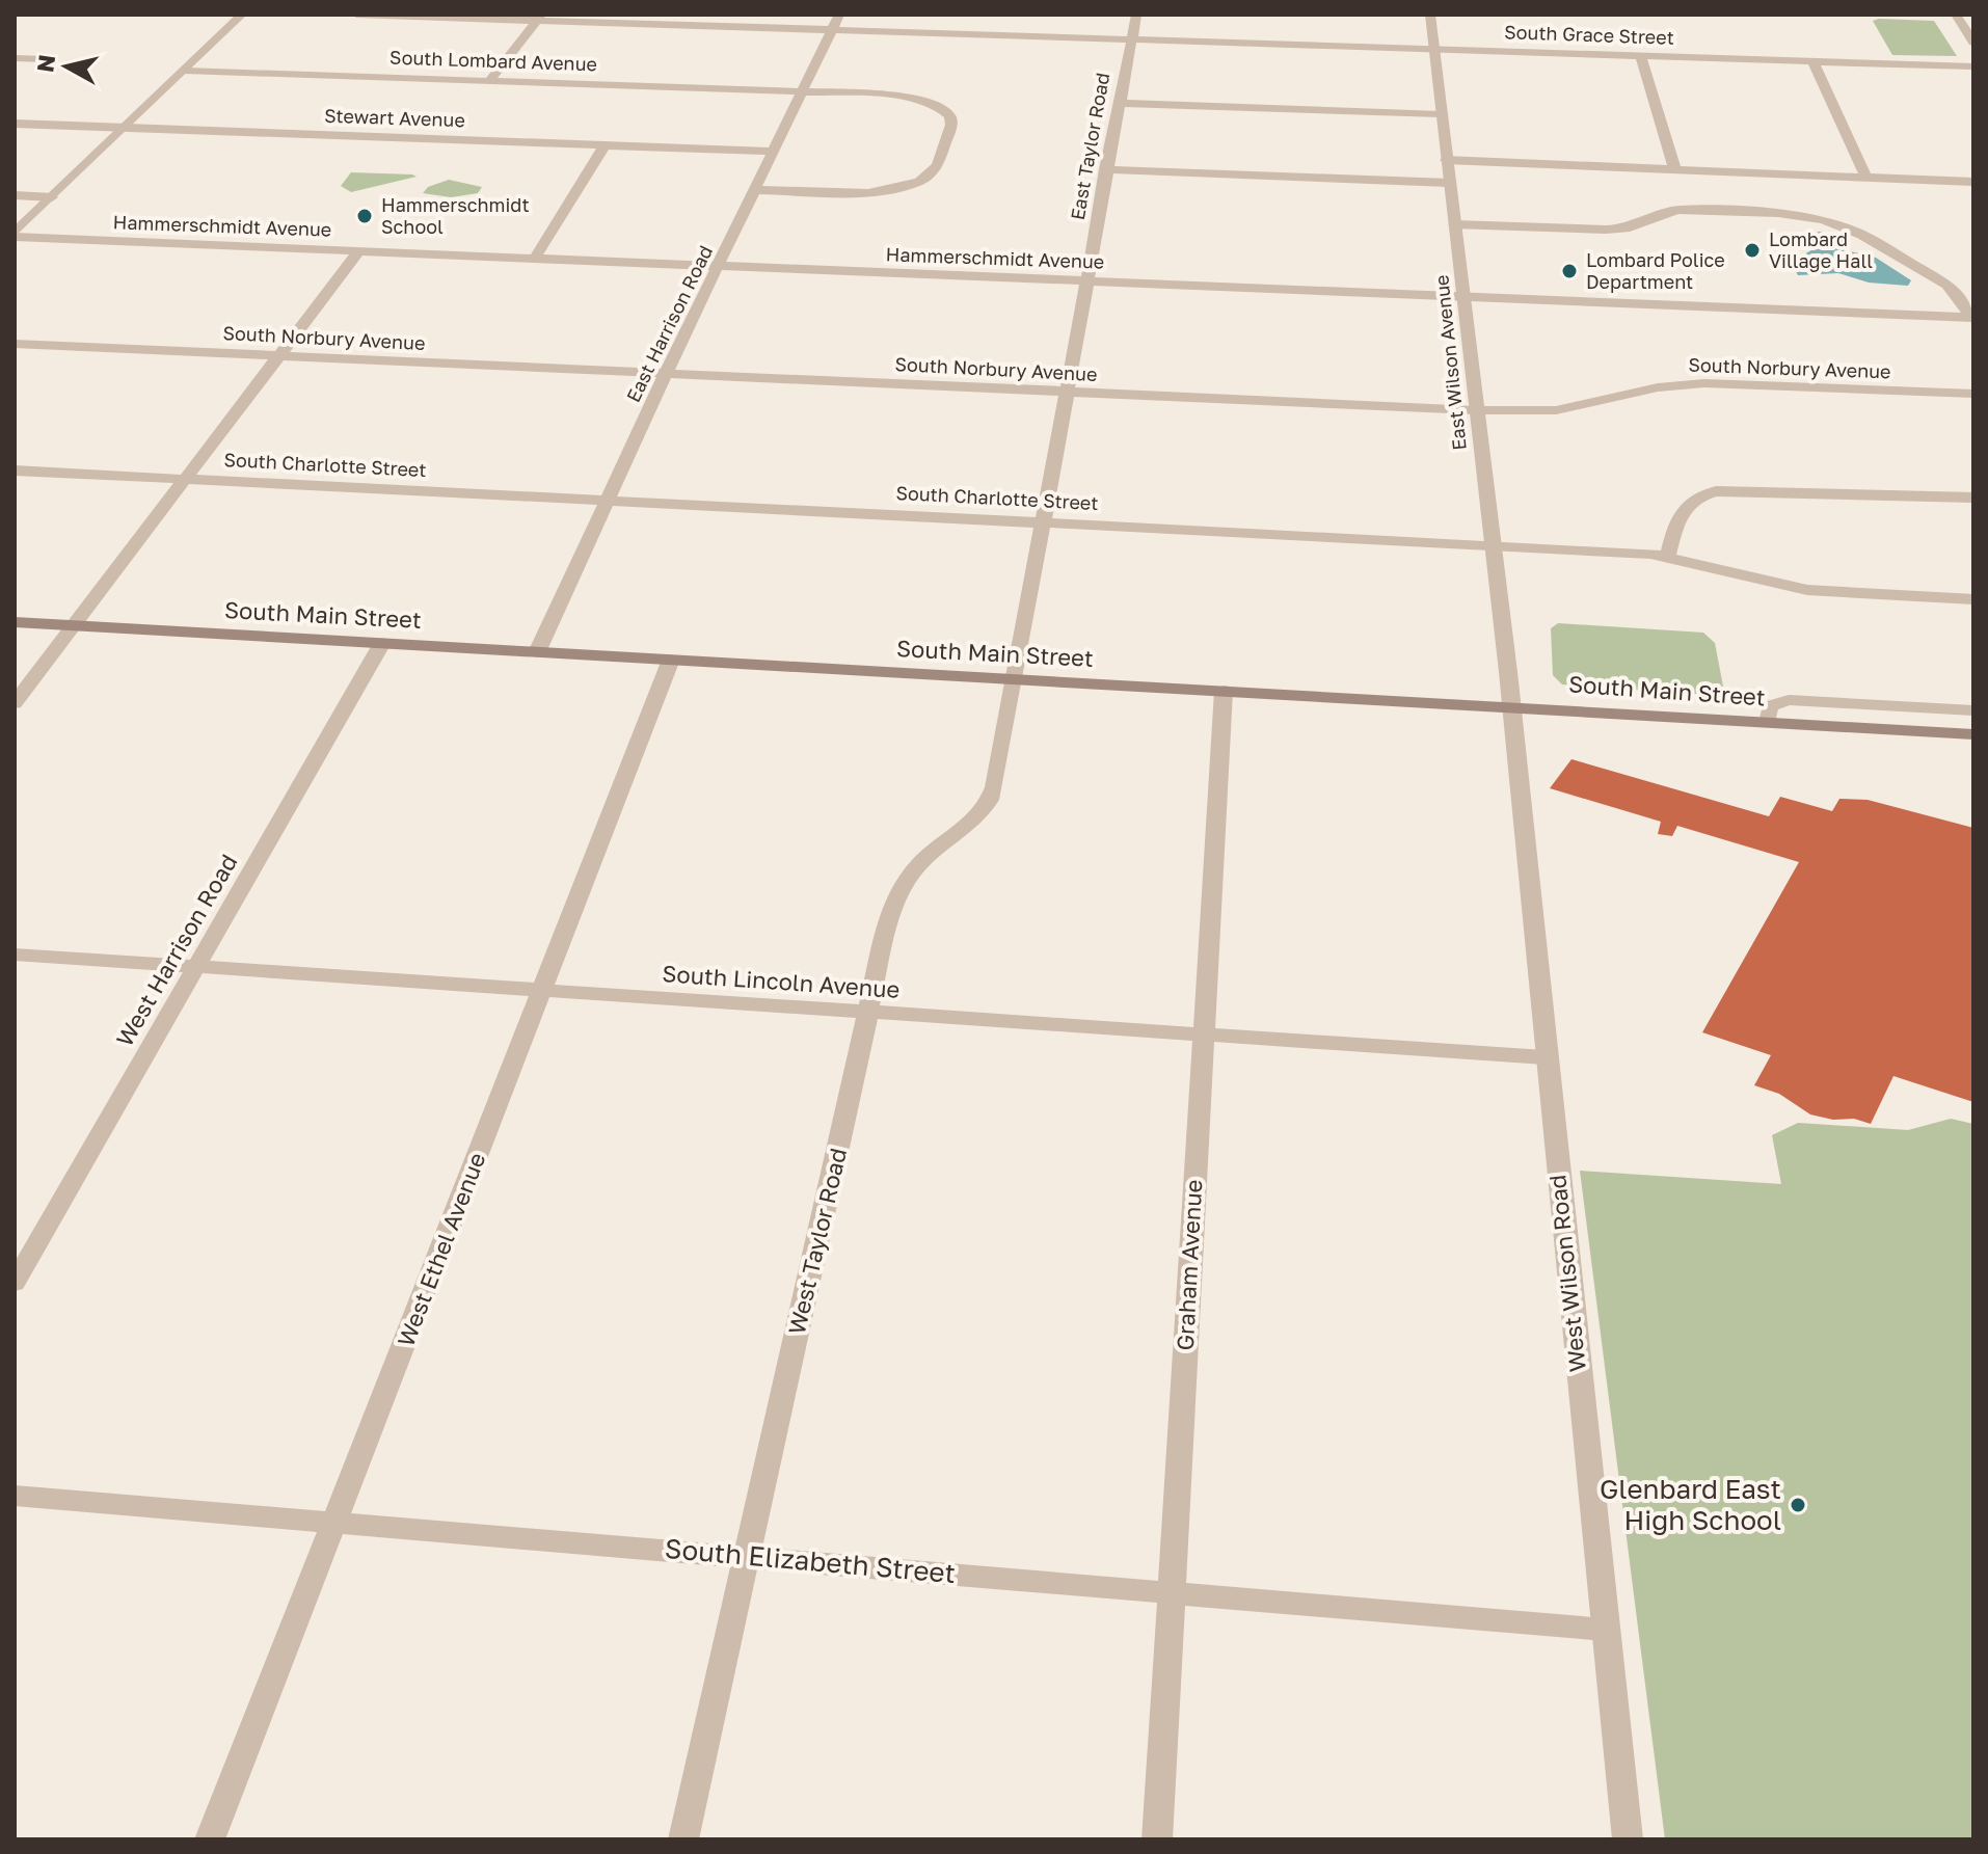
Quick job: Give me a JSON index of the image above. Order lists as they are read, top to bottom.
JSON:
{
  "streets": {
    "main road": ["South Main Street"],
    "street": [
      "South Grace Street",
      "South Lombard Avenue",
      "Stewart Avenue",
      "East Taylor Road",
      "Hammerschmidt Avenue",
      "East Harrison Road",
      "South Norbury Avenue",
      "East Wilson Avenue",
      "South Charlotte Street",
      "West Harrison Road",
      "South Lincoln Avenue",
      "West Taylor Road",
      "West Ethel Avenue",
      "Graham Avenue",
      "West Wilson Road",
      "South Elizabeth Street"
    ]
  },
  "crossings": [
    ["South Grace Street", "East Taylor Road"],
    ["South Grace Street", "East Harrison Road"],
    ["South Grace Street", "East Wilson Avenue"],
    ["South Lombard Avenue", "East Harrison Road"],
    ["Stewart Avenue", "East Harrison Road"],
    ["East Taylor Road", "Hammerschmidt Avenue"],
    ["East Taylor Road", "South Norbury Avenue"],
    ["East Taylor Road", "South Charlotte Street"],
    ["East Taylor Road", "South Main Street"],
    ["East Taylor Road", "West Taylor Road"],
    ["Hammerschmidt Avenue", "East Harrison Road"],
    ["Hammerschmidt Avenue", "East Wilson Avenue"],
    ["East Harrison Road", "South Norbury Avenue"],
    ["East Harrison Road", "South Charlotte Street"],
    ["East Harrison Road", "South Main Street"],
    ["South Norbury Avenue", "East Wilson Avenue"],
    ["East Wilson Avenue", "South Charlotte Street"],
    ["East Wilson Avenue", "South Main Street"],
    ["East Wilson Avenue", "West Wilson Road"],
    ["South Main Street", "West Harrison Road"],
    ["South Main Street", "West Taylor Road"],
    ["South Main Street", "West Ethel Avenue"],
    ["South Main Street", "Graham Avenue"],
    ["South Main Street", "West Wilson Road"],
    ["West Harrison Road", "South Lincoln Avenue"],
    ["South Lincoln Avenue", "West Taylor Road"],
    ["South Lincoln Avenue", "West Ethel Avenue"],
    ["South Lincoln Avenue", "Graham Avenue"],
    ["South Lincoln Avenue", "West Wilson Road"],
    ["West Taylor Road", "South Elizabeth Street"],
    ["West Ethel Avenue", "South Elizabeth Street"],
    ["Graham Avenue", "South Elizabeth Street"],
    ["West Wilson Road", "South Elizabeth Street"]
  ],
  "places": [
    "Hammerschmidt School",
    "Lombard Village Hall",
    "Lombard Police Department",
    "Glenbard East High School"
  ],
  "north": "left"
}
